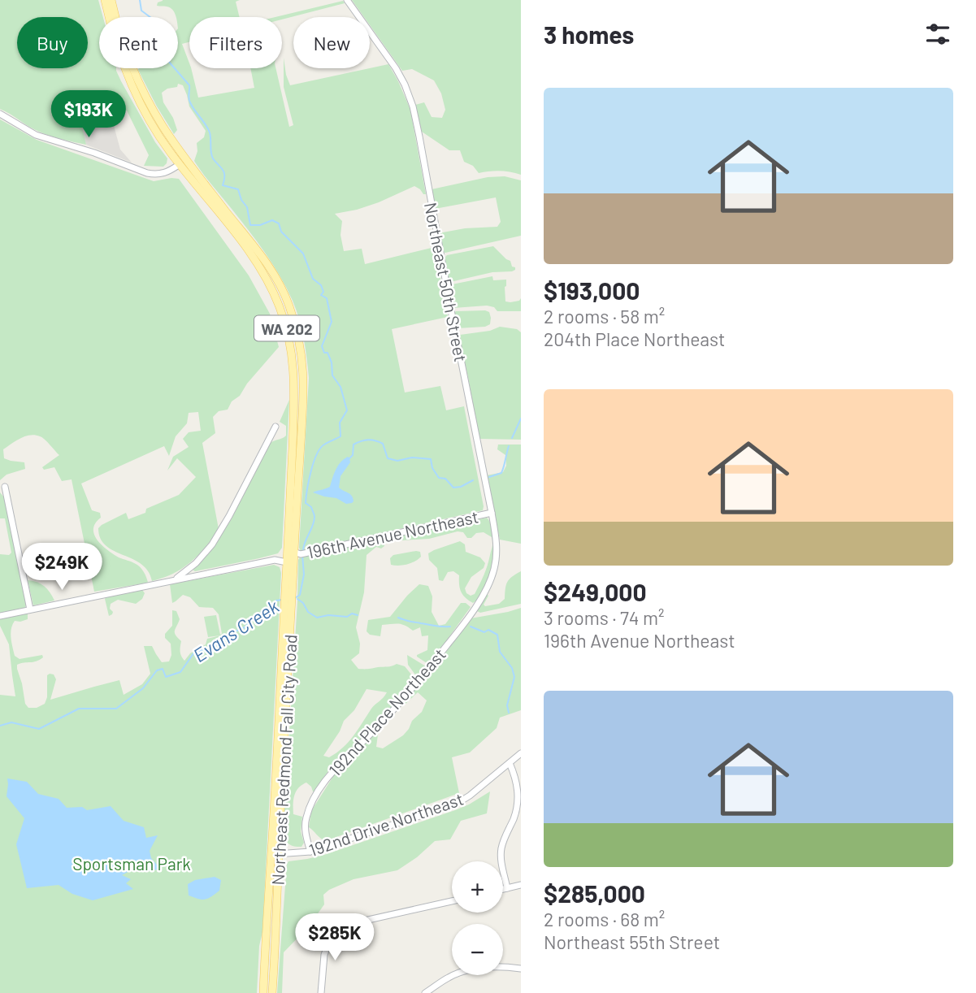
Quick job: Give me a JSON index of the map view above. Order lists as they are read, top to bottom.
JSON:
{
  "streets": {
    "main road": ["WA 202", "Northeast Redmond Fall City Road"],
    "street": [
      "Northeast 50th Street",
      "196th Avenue Northeast",
      "192nd Place Northeast",
      "192nd Drive Northeast"
    ]
  },
  "crossings": [
    ["Northeast 50th Street", "196th Avenue Northeast"],
    ["Northeast 50th Street", "192nd Place Northeast"],
    ["196th Avenue Northeast", "Northeast Redmond Fall City Road"],
    ["192nd Place Northeast", "192nd Drive Northeast"],
    ["Northeast Redmond Fall City Road", "192nd Drive Northeast"]
  ],
  "water": ["Evans Creek"],
  "parks": ["Sportsman Park"],
  "page": {
    "heading": "3 homes",
    "chip": [
      "Buy",
      "Rent",
      "Filters",
      "New"
    ],
    "list": [
      {
        "name": "$193,000",
        "note": "2 rooms · 58 m² · 204th Place Northeast"
      },
      {
        "name": "$249,000",
        "note": "3 rooms · 74 m² · 196th Avenue Northeast"
      },
      {
        "name": "$285,000",
        "note": "2 rooms · 68 m² · Northeast 55th Street"
      }
    ],
    "price": ["$193K", "$249K", "$285K"],
    "map_buttons": ["+", "−"]
  }
}
